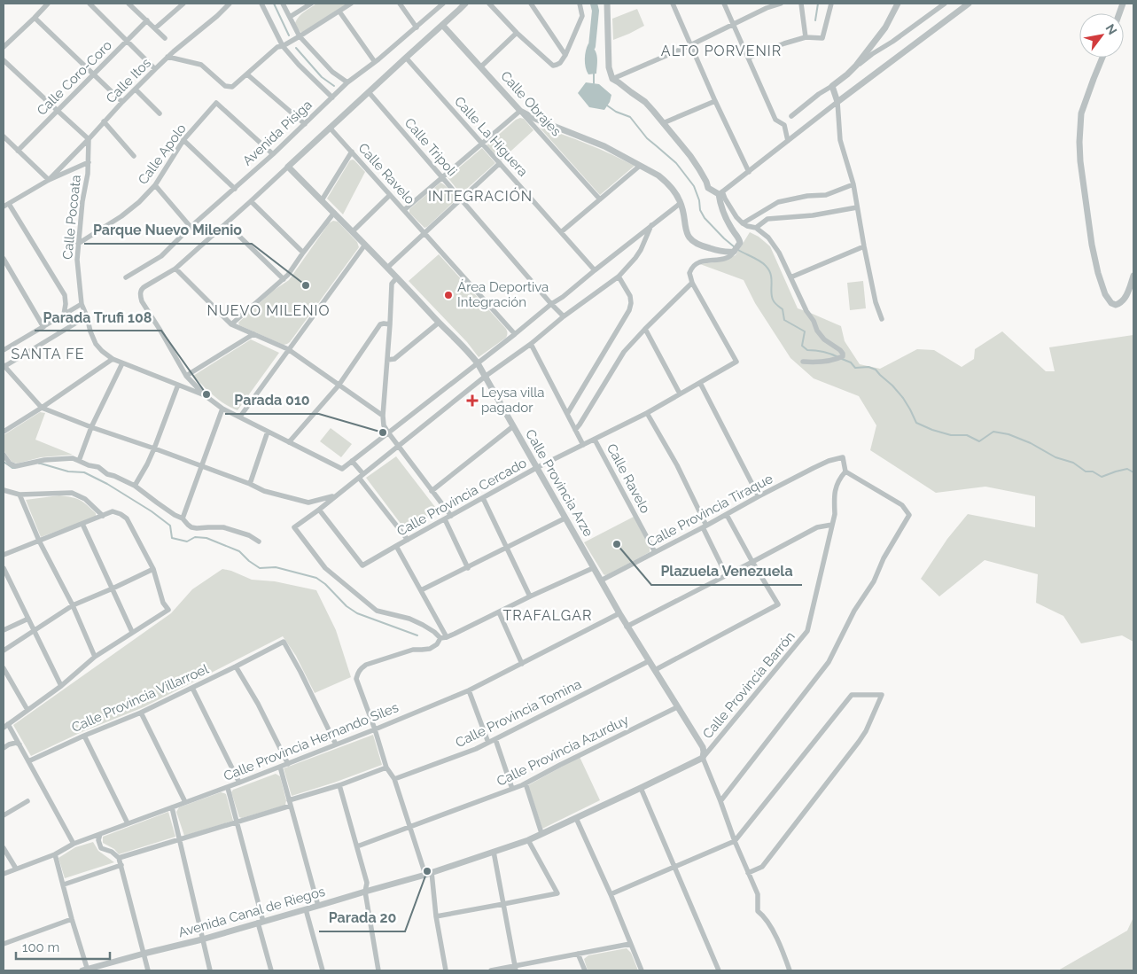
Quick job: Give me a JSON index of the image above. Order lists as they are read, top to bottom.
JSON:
{
  "streets": {
    "street": [
      "Calle Coro-Coro",
      "Calle Itos",
      "Calle Obrajes",
      "Avenida Pisiga",
      "Calle La Higuera",
      "Calle Tripoli",
      "Calle Apolo",
      "Calle Ravelo",
      "Calle Pocoata",
      "Calle Provincia Arze",
      "Calle Provincia Cercado",
      "Calle Provincia Tiraque",
      "Calle Provincia Barrón",
      "Calle Provincia Villarroel",
      "Calle Provincia Tomina",
      "Calle Provincia Hernando Siles",
      "Calle Provincia Azurduy",
      "Avenida Canal de Riegos"
    ]
  },
  "crossings": [
    ["Calle Coro-Coro", "Calle Pocoata"],
    ["Calle Itos", "Calle Pocoata"],
    ["Avenida Pisiga", "Calle Apolo"],
    ["Calle Apolo", "Calle Pocoata"],
    ["Calle Ravelo", "Calle Provincia Cercado"],
    ["Calle Ravelo", "Calle Provincia Tiraque"],
    ["Calle Provincia Arze", "Calle Provincia Cercado"],
    ["Calle Provincia Arze", "Calle Provincia Tiraque"],
    ["Calle Provincia Arze", "Calle Provincia Barrón"],
    ["Calle Provincia Arze", "Calle Provincia Tomina"],
    ["Calle Provincia Arze", "Calle Provincia Hernando Siles"],
    ["Calle Provincia Arze", "Calle Provincia Azurduy"],
    ["Calle Provincia Arze", "Avenida Canal de Riegos"],
    ["Calle Provincia Tiraque", "Calle Provincia Barrón"],
    ["Calle Provincia Barrón", "Avenida Canal de Riegos"],
    ["Calle Provincia Villarroel", "Calle Provincia Hernando Siles"]
  ],
  "districts": [
    "ALTO PORVENIR",
    "INTEGRACIÓN",
    "NUEVO MILENIO",
    "SANTA FE",
    "TRAFALGAR"
  ],
  "places": {
    "other": [
      "Parque Nuevo Milenio",
      "Área Deportiva Integración",
      "Parada Trufi 108",
      "Parada 010",
      "Plazuela Venezuela",
      "Parada 20"
    ],
    "health": ["Leysa villa pagador"]
  },
  "scale_bar": "100 m",
  "north": "top right"
}
